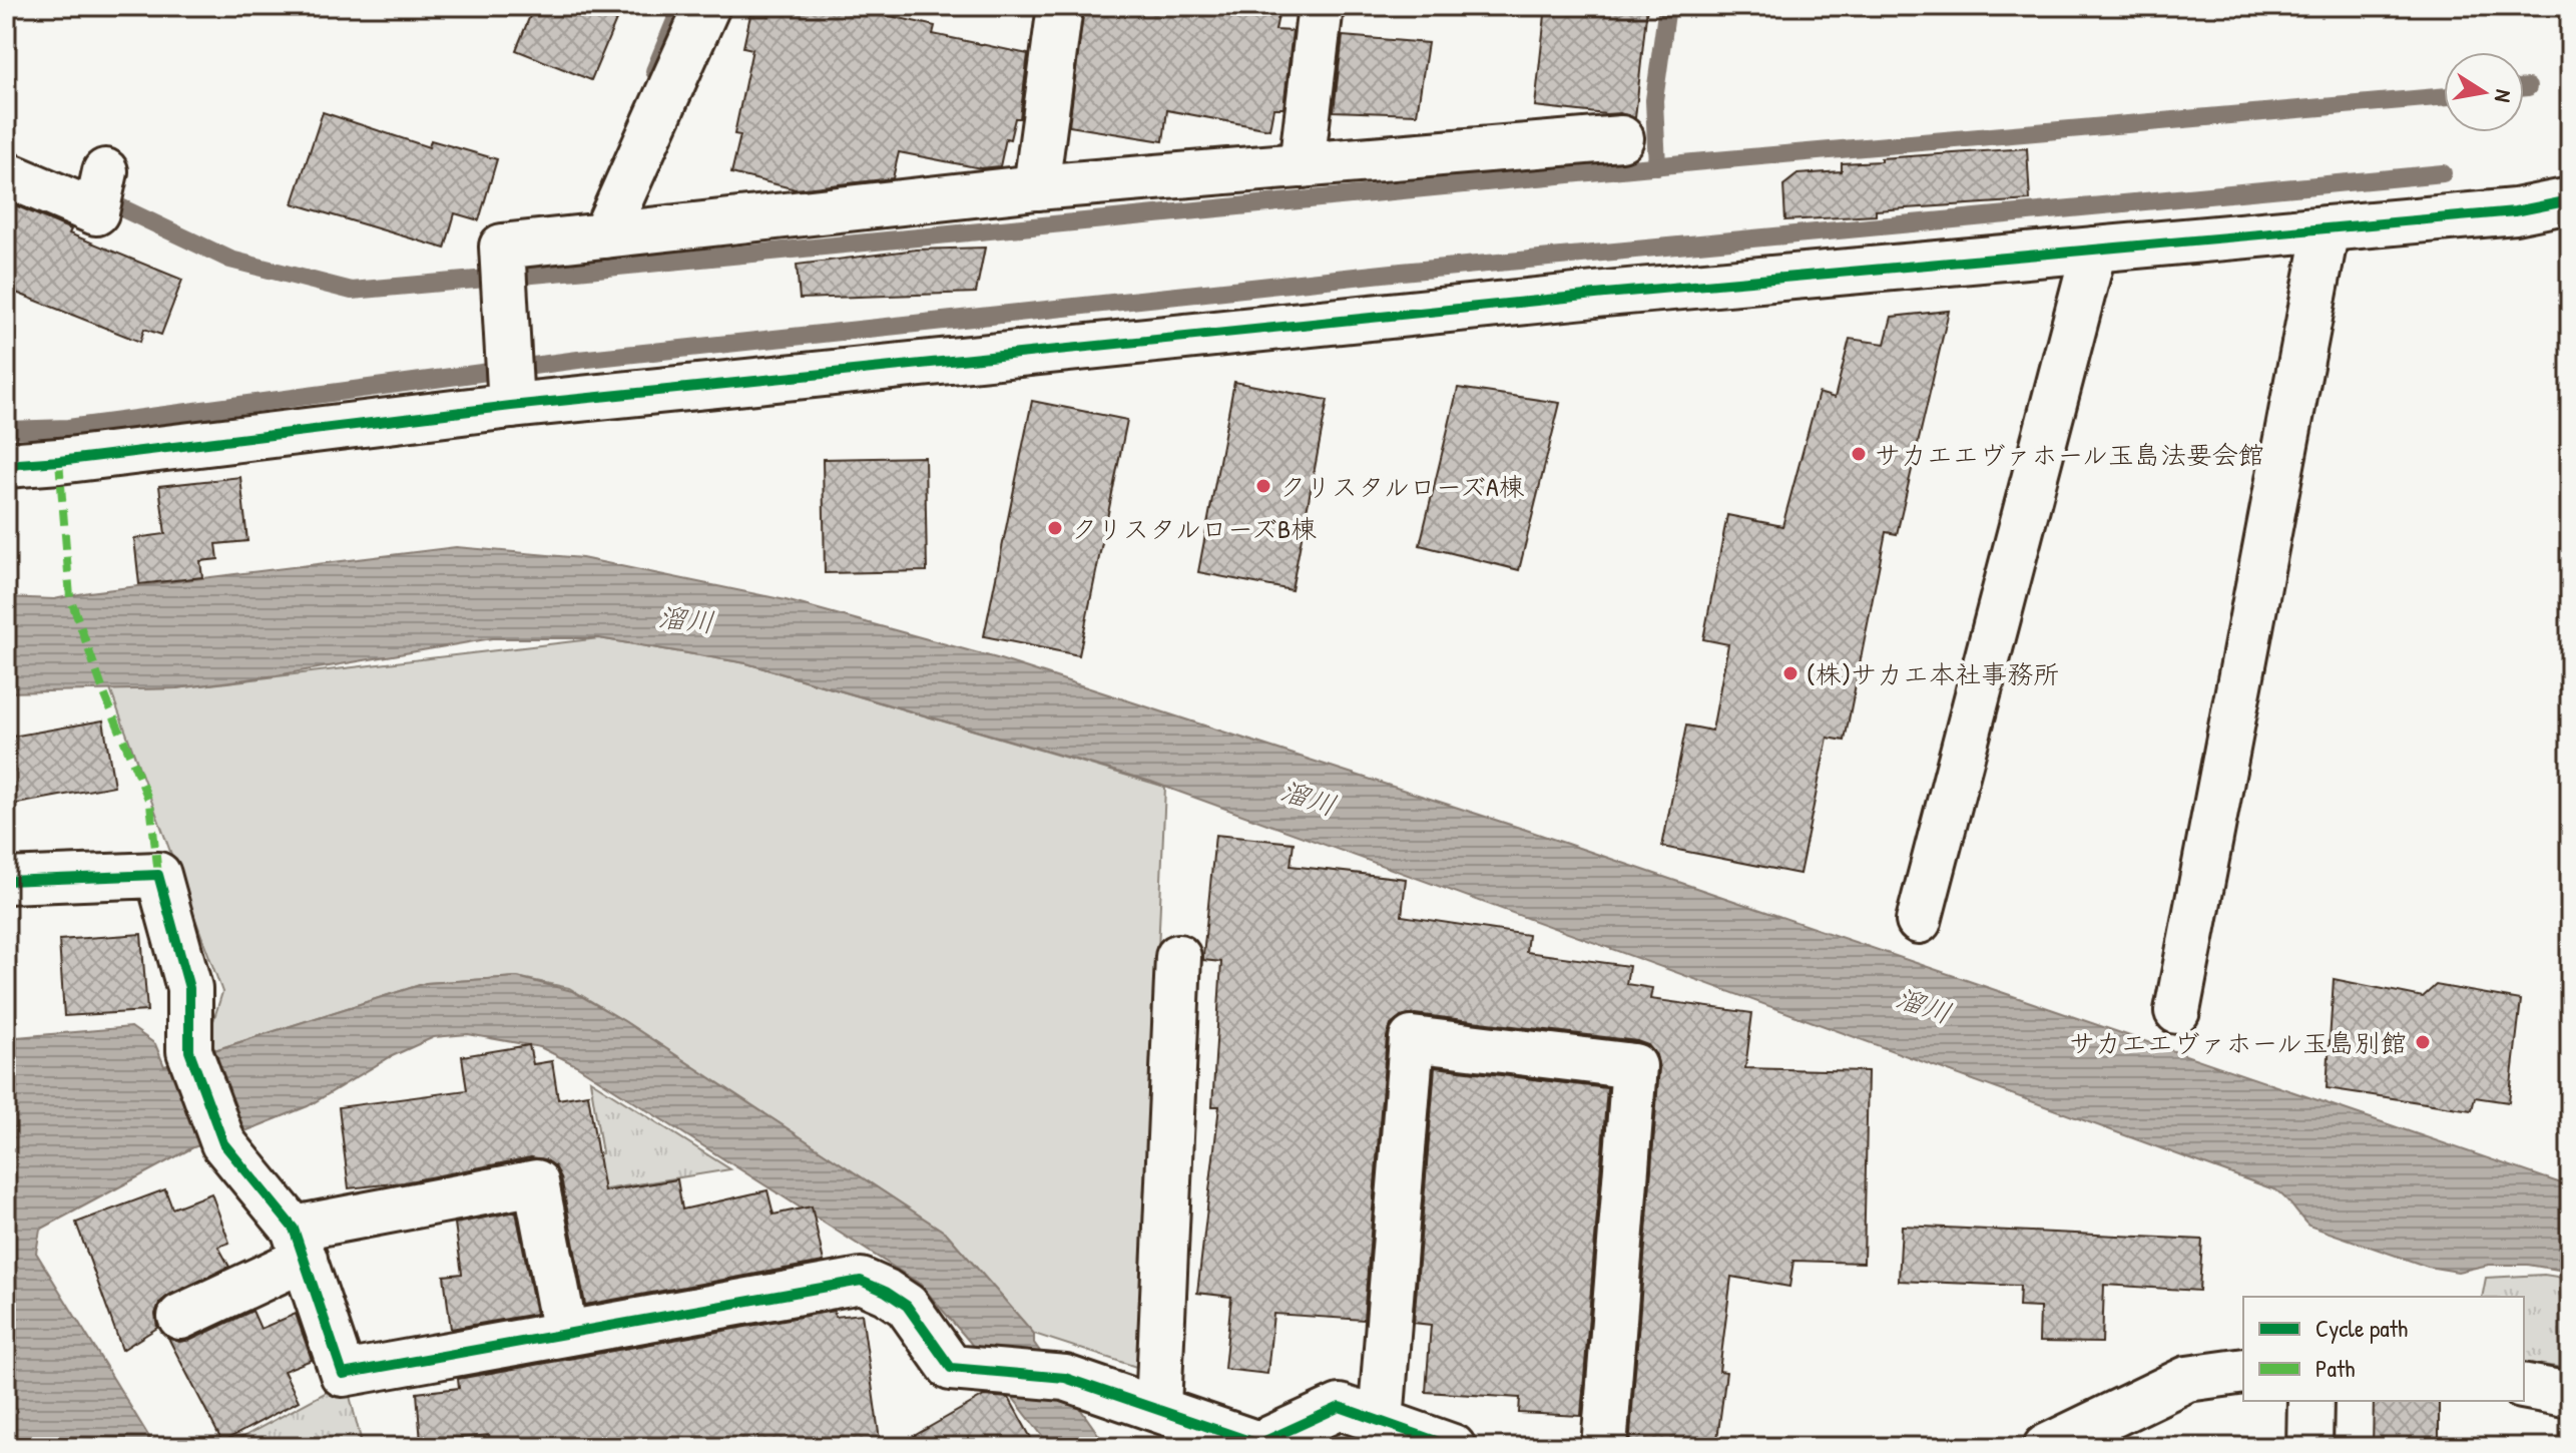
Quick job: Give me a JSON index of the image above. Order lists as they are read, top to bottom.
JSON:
{
  "water": ["溜川"],
  "places": [
    "サカエエヴァホール玉島法要会館",
    "クリスタルローズA棟",
    "クリスタルローズB棟",
    "(株)サカエ本社事務所",
    "サカエエヴァホール玉島別館"
  ],
  "legend": ["Cycle path", "Path"],
  "north": "right"
}
